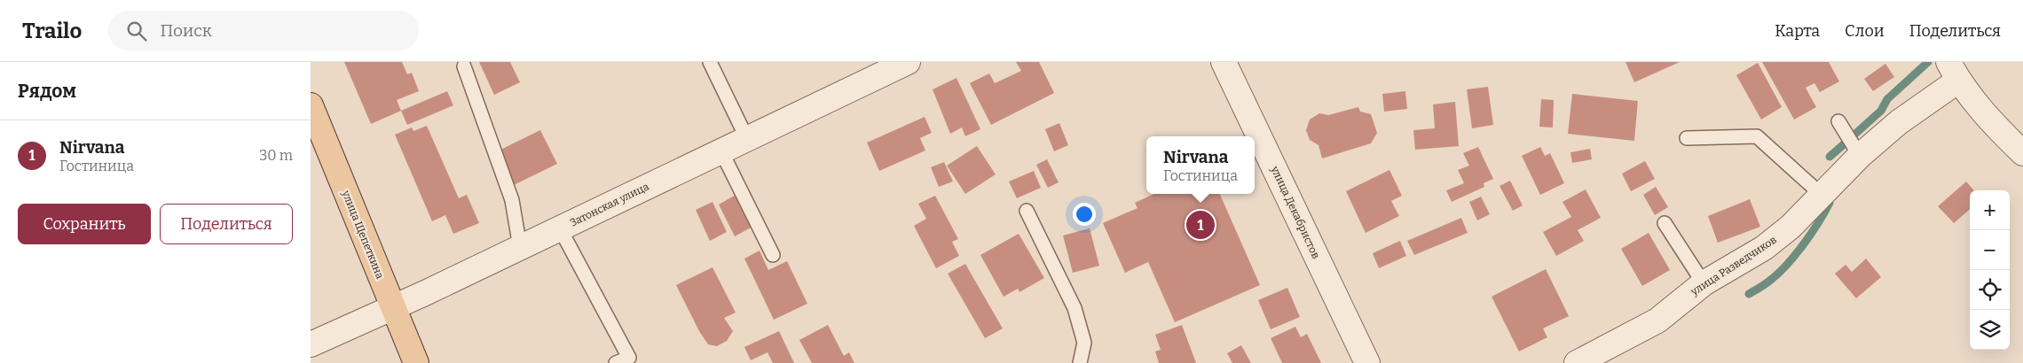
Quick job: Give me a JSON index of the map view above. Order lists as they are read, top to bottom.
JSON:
{
  "streets": {
    "main road": ["улица Щепеткина"],
    "street": ["Затонская улица", "улица Декабристов", "улица Разведчиков"]
  },
  "crossings": [
    ["Затонская улица", "улица Щепеткина"]
  ],
  "page": {
    "header": "Trailo",
    "search": "Поиск",
    "nav": ["Карта", "Слои", "Поделиться"],
    "heading": "Рядом",
    "list": [
      {
        "mark": "1",
        "name": "Nirvana",
        "note": "Гостиница",
        "value": "30 m"
      }
    ],
    "popup": ["Nirvana", "Гостиница"],
    "buttons": ["Сохранить", "Поделиться"],
    "map_buttons": ["+", "−"],
    "pins": "1"
  }
}
